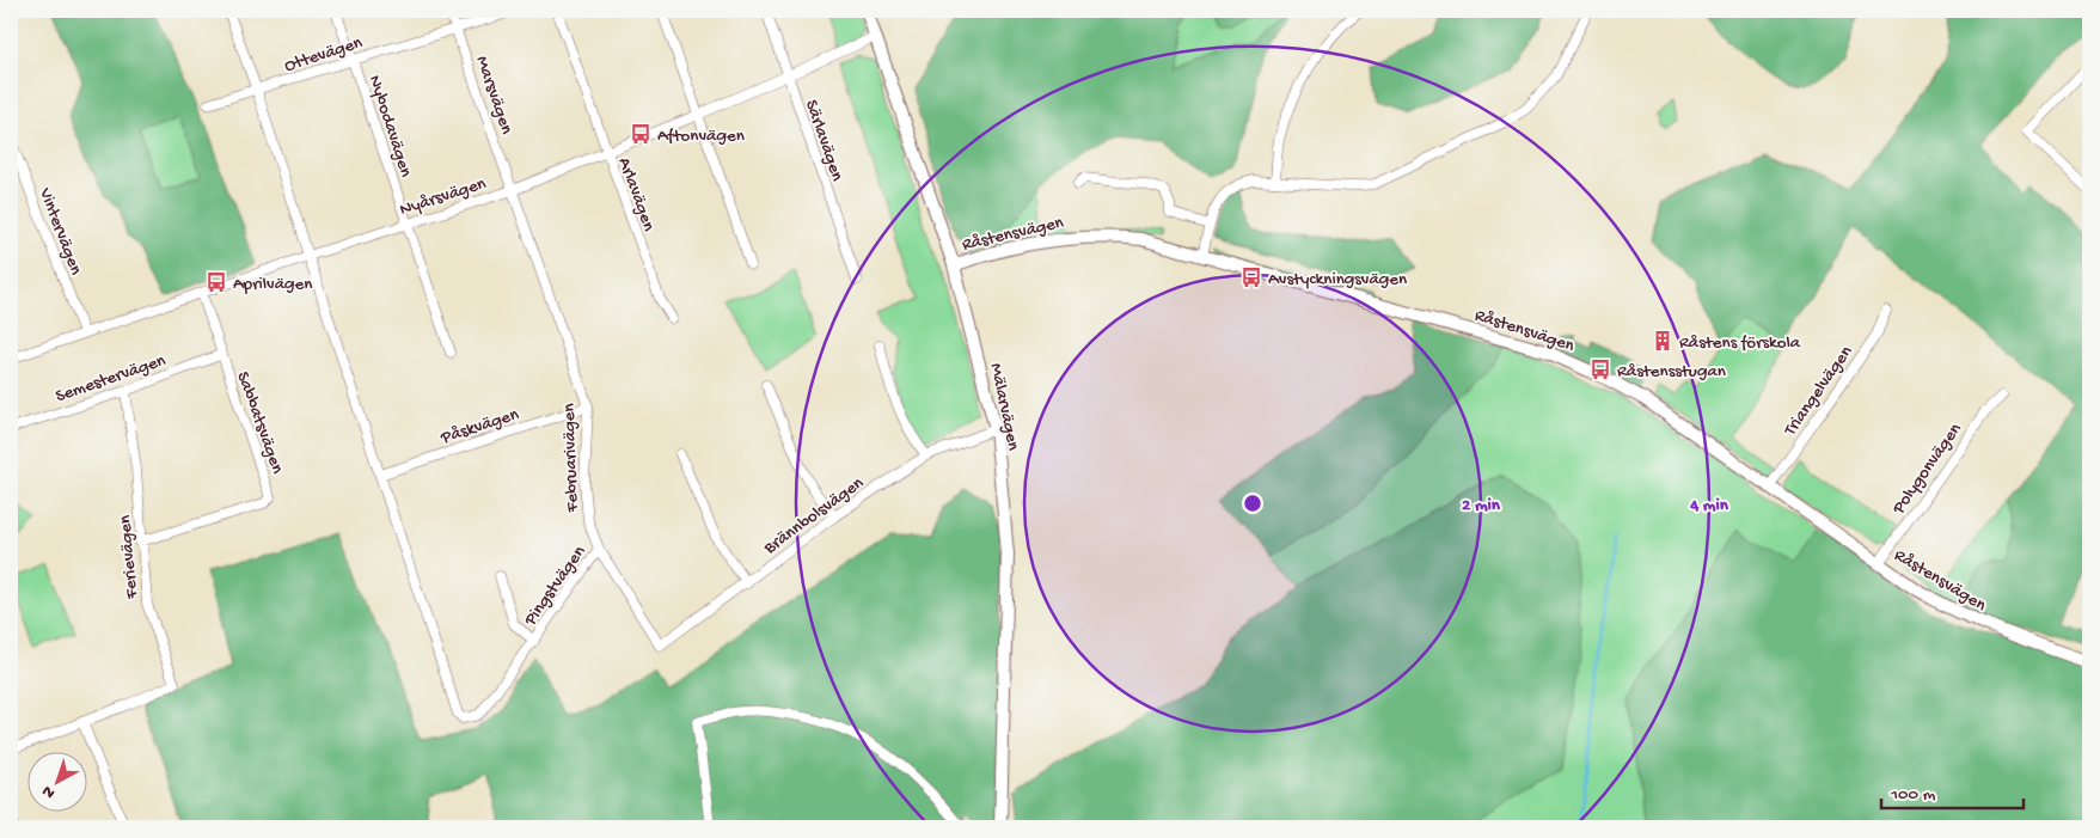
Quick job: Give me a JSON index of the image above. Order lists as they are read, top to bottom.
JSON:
{
  "streets": {
    "street": [
      "Ottevägen",
      "Marsvägen",
      "Nybodavägen",
      "Särlavägen",
      "Arlavägen",
      "Nyårsvägen",
      "Vintervägen",
      "Råstensvägen",
      "Semestervägen",
      "Triangelvägen",
      "Mälarvägen",
      "Sabbatsvägen",
      "Påskvägen",
      "Februarivägen",
      "Polygonvägen",
      "Brännbolsvägen",
      "Ferievägen",
      "Pingstvägen"
    ]
  },
  "crossings": [
    ["Ottevägen", "Marsvägen"],
    ["Ottevägen", "Nybodavägen"],
    ["Marsvägen", "Nyårsvägen"],
    ["Marsvägen", "Februarivägen"],
    ["Nybodavägen", "Nyårsvägen"],
    ["Särlavägen", "Nyårsvägen"],
    ["Arlavägen", "Nyårsvägen"],
    ["Nyårsvägen", "Vintervägen"],
    ["Nyårsvägen", "Mälarvägen"],
    ["Nyårsvägen", "Sabbatsvägen"],
    ["Nyårsvägen", "Februarivägen"],
    ["Råstensvägen", "Triangelvägen"],
    ["Råstensvägen", "Mälarvägen"],
    ["Råstensvägen", "Polygonvägen"],
    ["Semestervägen", "Sabbatsvägen"],
    ["Semestervägen", "Ferievägen"],
    ["Mälarvägen", "Brännbolsvägen"],
    ["Sabbatsvägen", "Ferievägen"],
    ["Påskvägen", "Februarivägen"],
    ["Påskvägen", "Pingstvägen"],
    ["Februarivägen", "Brännbolsvägen"],
    ["Februarivägen", "Pingstvägen"]
  ],
  "places": {
    "bus stop": [
      "Aftonvägen",
      "Avstyckningsvägen",
      "Aprilvägen",
      "Råstensstugan"
    ],
    "building": ["Råstens förskola"]
  },
  "scale_bar": "100 m",
  "north": "bottom left",
  "rings": ["2 min", "4 min"]
}
